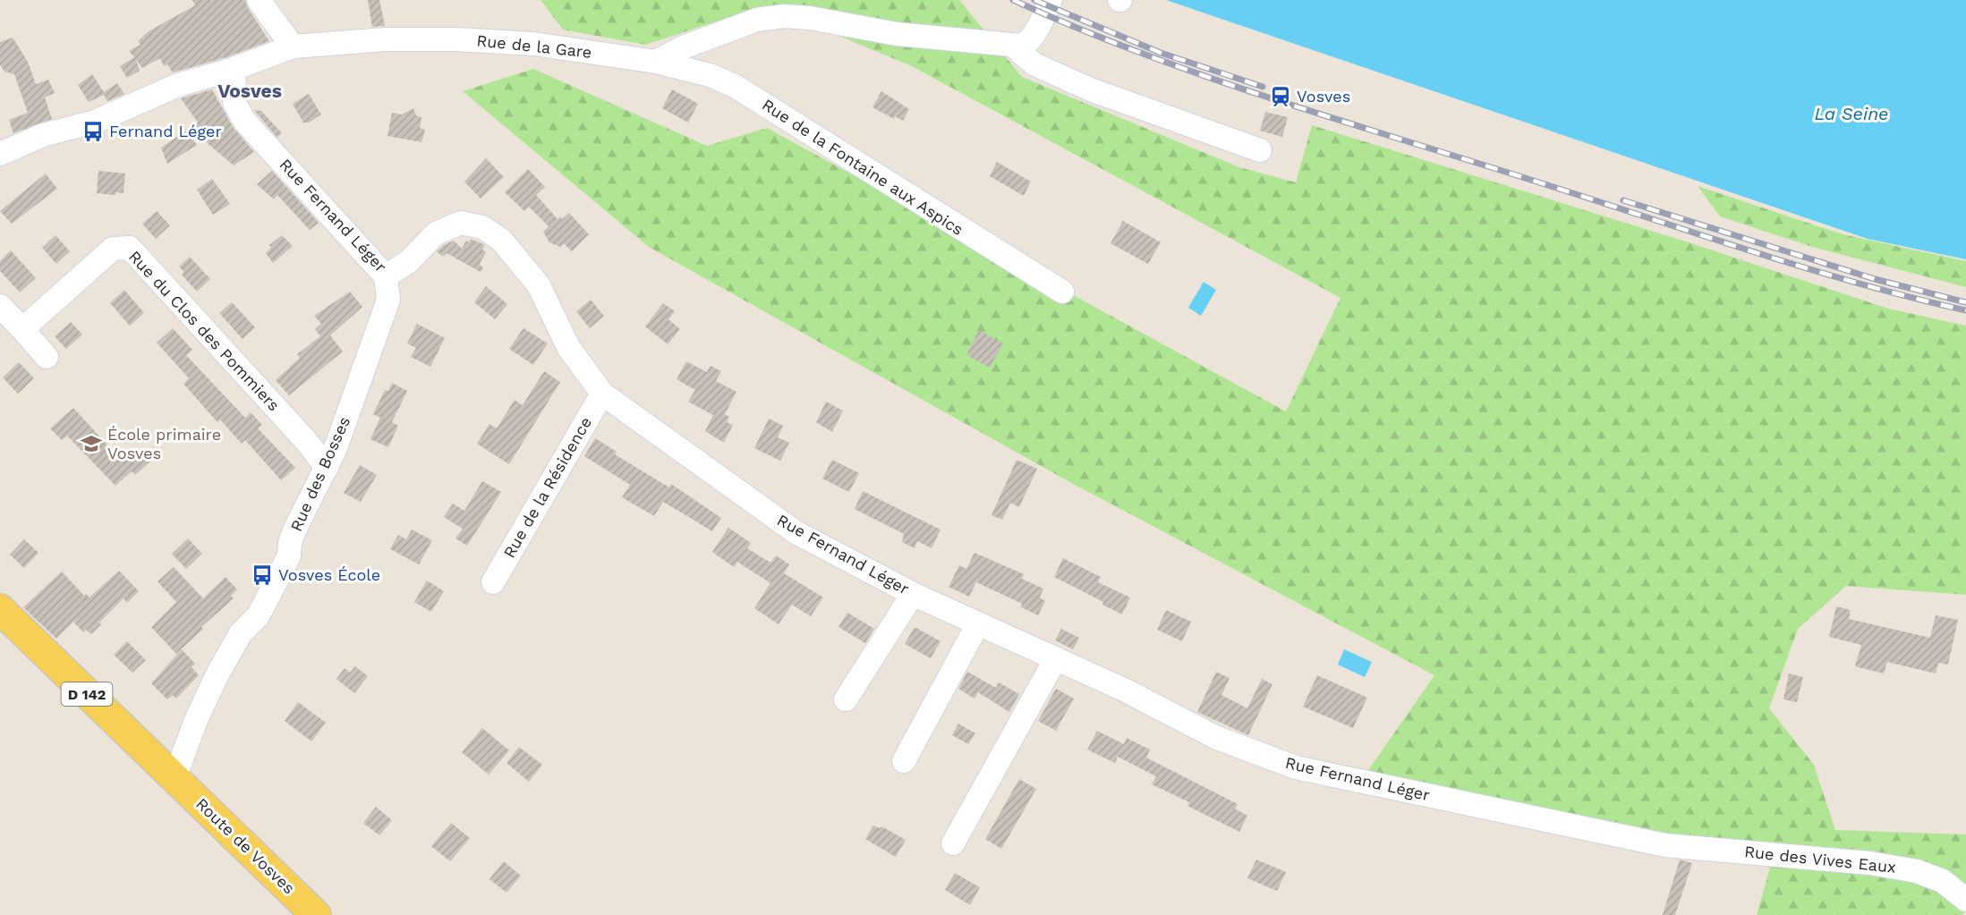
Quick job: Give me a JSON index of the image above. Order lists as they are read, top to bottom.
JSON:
{
  "streets": {
    "main road": ["D 142", "Route de Vosves"],
    "street": [
      "Rue de la Gare",
      "Rue de la Fontaine aux Aspics",
      "Rue Fernand Léger",
      "Rue du Clos des Pommiers",
      "Rue des Bosses",
      "Rue de la Résidence",
      "Rue des Vives Eaux"
    ]
  },
  "crossings": [
    ["Rue de la Gare", "Rue de la Fontaine aux Aspics"],
    ["Rue de la Gare", "Rue Fernand Léger"],
    ["Rue Fernand Léger", "Rue des Bosses"],
    ["Rue Fernand Léger", "Rue de la Résidence"],
    ["Rue Fernand Léger", "Rue des Vives Eaux"],
    ["Rue du Clos des Pommiers", "Rue des Bosses"],
    ["Rue des Bosses", "D 142"],
    ["Rue des Bosses", "Route de Vosves"],
    ["D 142", "Route de Vosves"]
  ],
  "districts": ["Vosves"],
  "water": ["La Seine"],
  "places": {
    "station": ["Vosves"],
    "bus stop": ["Fernand Léger", "Vosves École"],
    "school or university": ["École primaire Vosves"]
  }
}
